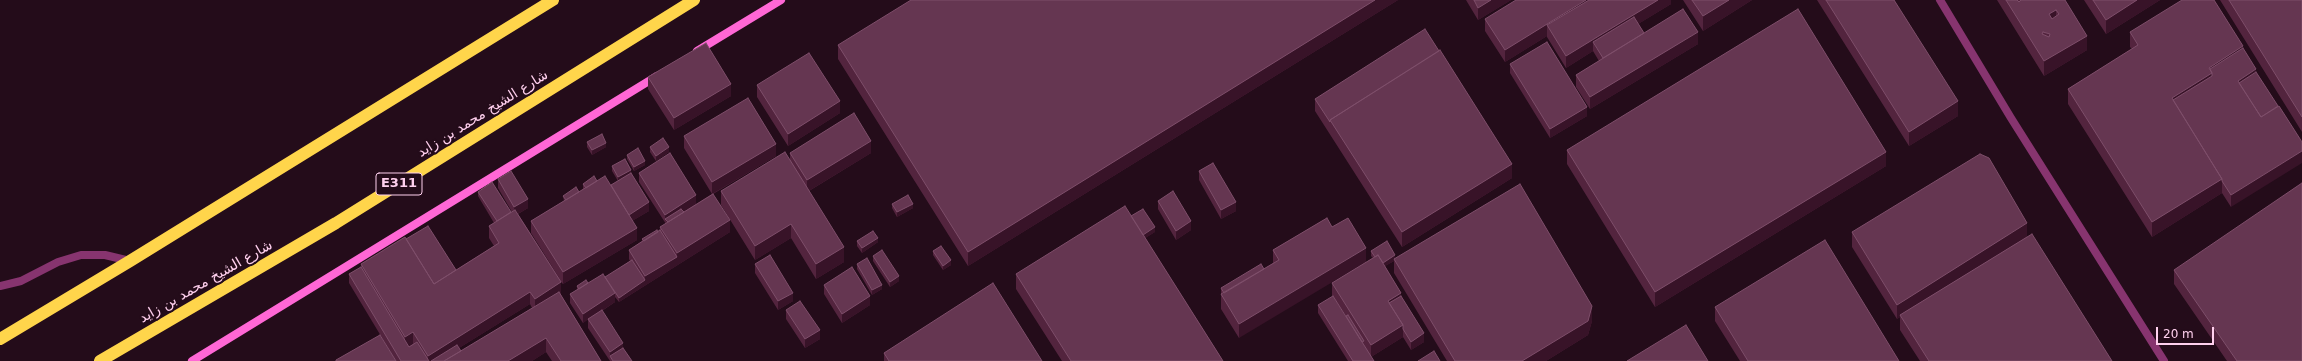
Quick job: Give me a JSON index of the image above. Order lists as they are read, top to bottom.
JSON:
{
  "streets": {
    "highway": ["شارع الشيخ محمد بن زايد", "E311"]
  },
  "scale_bar": "20 m"
}
